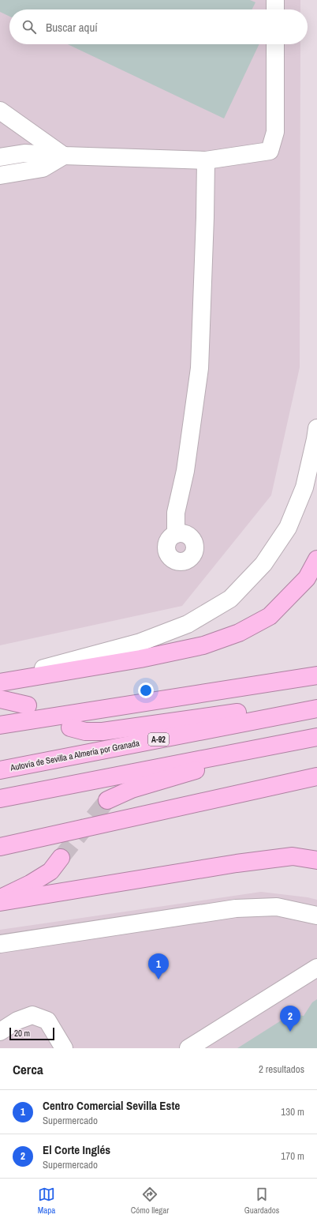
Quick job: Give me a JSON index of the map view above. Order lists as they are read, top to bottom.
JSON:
{
  "streets": {
    "highway": ["A-92", "Autovía de Sevilla a Almería por Granada"]
  },
  "scale_bar": "20 m",
  "page": {
    "search": "Buscar aquí",
    "pins": ["1", "2"],
    "scale": "20 m",
    "heading": ["Cerca", "2 resultados"],
    "list": [
      {
        "mark": "1",
        "name": "Centro Comercial Sevilla Este",
        "note": "Supermercado",
        "value": "130 m"
      },
      {
        "mark": "2",
        "name": "El Corte Inglés",
        "note": "Supermercado",
        "value": "170 m"
      }
    ],
    "nav": ["Mapa", "Cómo llegar", "Guardados"]
  }
}
